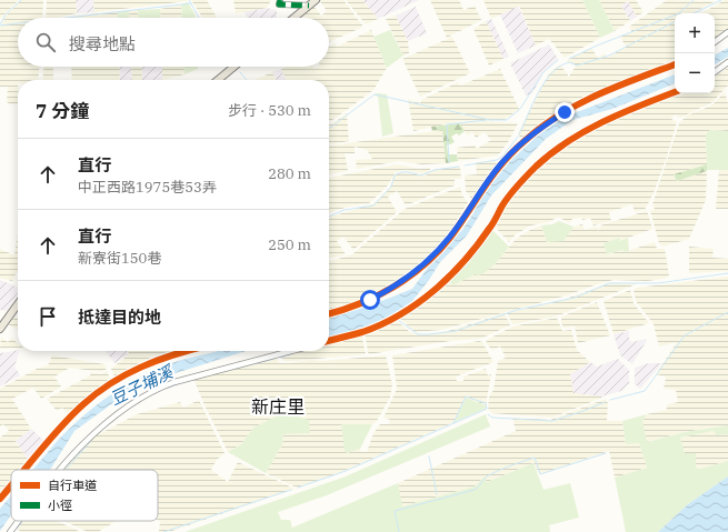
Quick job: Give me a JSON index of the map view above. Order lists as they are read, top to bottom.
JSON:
{
  "districts": ["新庄里"],
  "water": ["豆子埔溪"],
  "legend": ["自行車道", "小徑"],
  "page": {
    "map_buttons": ["+", "−"],
    "search": "搜尋地點",
    "heading": ["7 分鐘", "步行 · 530 m"],
    "list": [
      ["直行", "中正西路1975巷53弄", "280 m"],
      ["直行", "新寮街150巷", "250 m"],
      "抵達目的地"
    ]
  }
}
